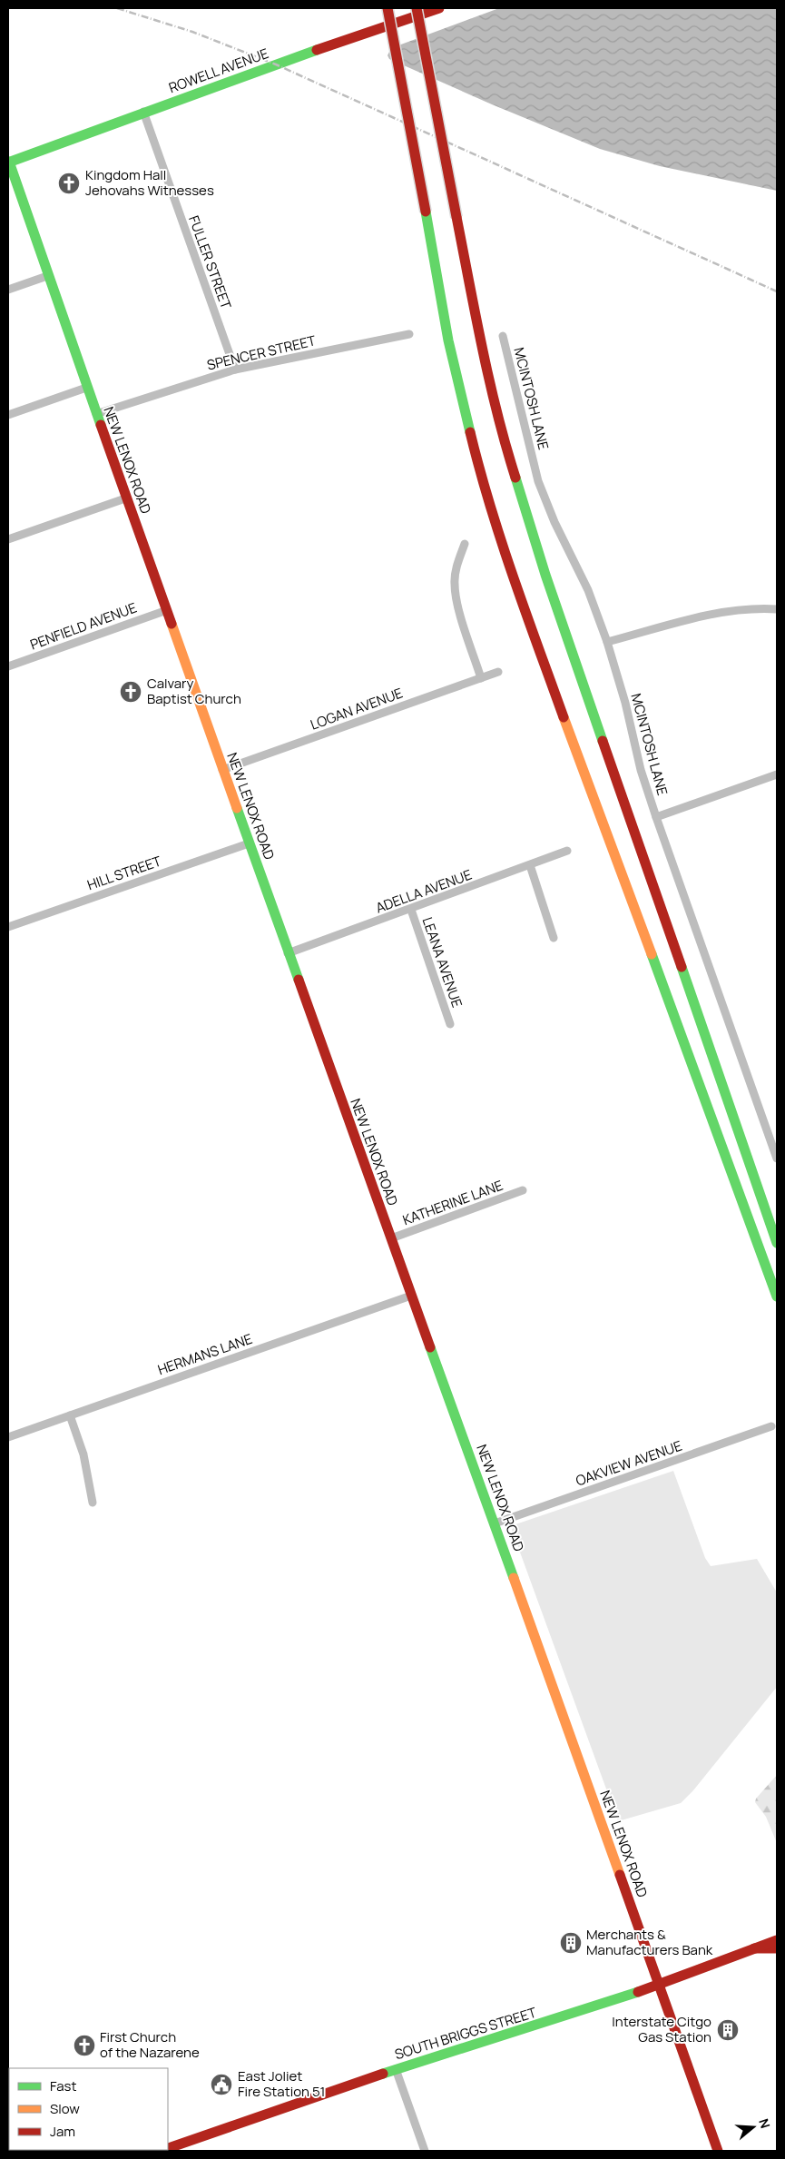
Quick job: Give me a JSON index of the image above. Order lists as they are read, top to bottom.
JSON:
{
  "streets": {
    "main road": ["ROWELL AVENUE", "NEW LENOX ROAD", "SOUTH BRIGGS STREET"],
    "street": [
      "FULLER STREET",
      "SPENCER STREET",
      "MCINTOSH LANE",
      "PENFIELD AVENUE",
      "LOGAN AVENUE",
      "HILL STREET",
      "ADELLA AVENUE",
      "LEANA AVENUE",
      "KATHERINE LANE",
      "HERMANS LANE",
      "OAKVIEW AVENUE"
    ]
  },
  "crossings": [
    ["ROWELL AVENUE", "FULLER STREET"],
    ["ROWELL AVENUE", "NEW LENOX ROAD"],
    ["FULLER STREET", "SPENCER STREET"],
    ["SPENCER STREET", "NEW LENOX ROAD"],
    ["NEW LENOX ROAD", "PENFIELD AVENUE"],
    ["NEW LENOX ROAD", "LOGAN AVENUE"],
    ["NEW LENOX ROAD", "HILL STREET"],
    ["NEW LENOX ROAD", "ADELLA AVENUE"],
    ["NEW LENOX ROAD", "KATHERINE LANE"],
    ["NEW LENOX ROAD", "HERMANS LANE"],
    ["NEW LENOX ROAD", "OAKVIEW AVENUE"],
    ["NEW LENOX ROAD", "SOUTH BRIGGS STREET"],
    ["ADELLA AVENUE", "LEANA AVENUE"]
  ],
  "places": {
    "church": ["Kingdom Hall Jehovahs Witnesses", "Calvary Baptist Church", "First Church of the Nazarene"],
    "building": ["Merchants & Manufacturers Bank", "Interstate Citgo Gas Station"],
    "public building": ["East Joliet Fire Station 51"]
  },
  "legend": ["Fast", "Slow", "Jam"],
  "north": "right"
}
